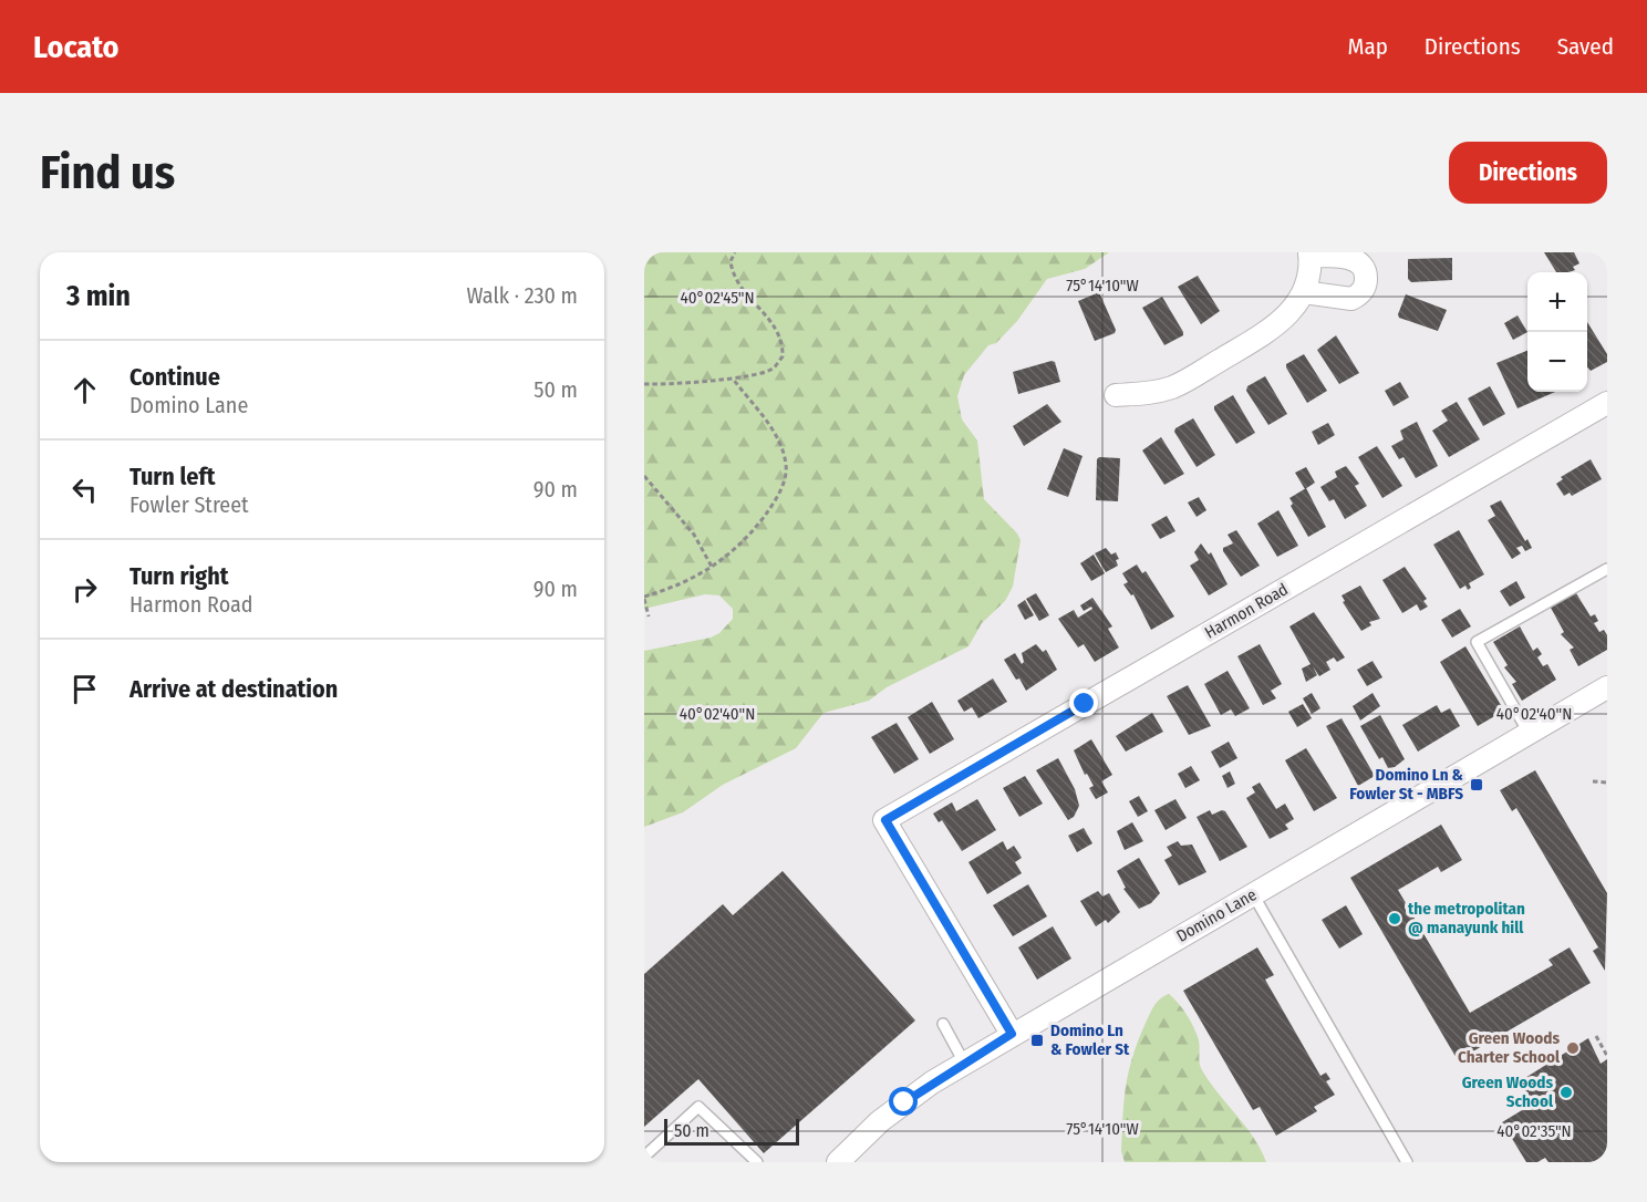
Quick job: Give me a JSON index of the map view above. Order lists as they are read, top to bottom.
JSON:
{
  "streets": {
    "street": ["Harmon Road", "Domino Lane"]
  },
  "crossings": [
    ["Harmon Road", "Domino Lane"]
  ],
  "places": {
    "transit": ["Domino Ln & Fowler St - MBFS", "Domino Ln & Fowler St"],
    "other": ["the metropolitan @ manayunk hill", "Green Woods Charter School", "Green Woods School"]
  },
  "scale_bar": "50 m",
  "page": {
    "header": "Locato",
    "nav": ["Map", "Directions", "Saved"],
    "buttons": "Directions",
    "title": "Find us",
    "heading": ["3 min", "Walk · 230 m"],
    "map_buttons": ["+", "−"],
    "list": [
      ["Continue", "Domino Lane", "50 m"],
      ["Turn left", "Fowler Street", "90 m"],
      ["Turn right", "Harmon Road", "90 m"],
      "Arrive at destination"
    ],
    "scale": "50 m"
  },
  "coordinates": [
    "75°14'10\"W",
    "40°02'45\"N",
    "40°02'40\"N",
    "40°02'35\"N"
  ]
}
